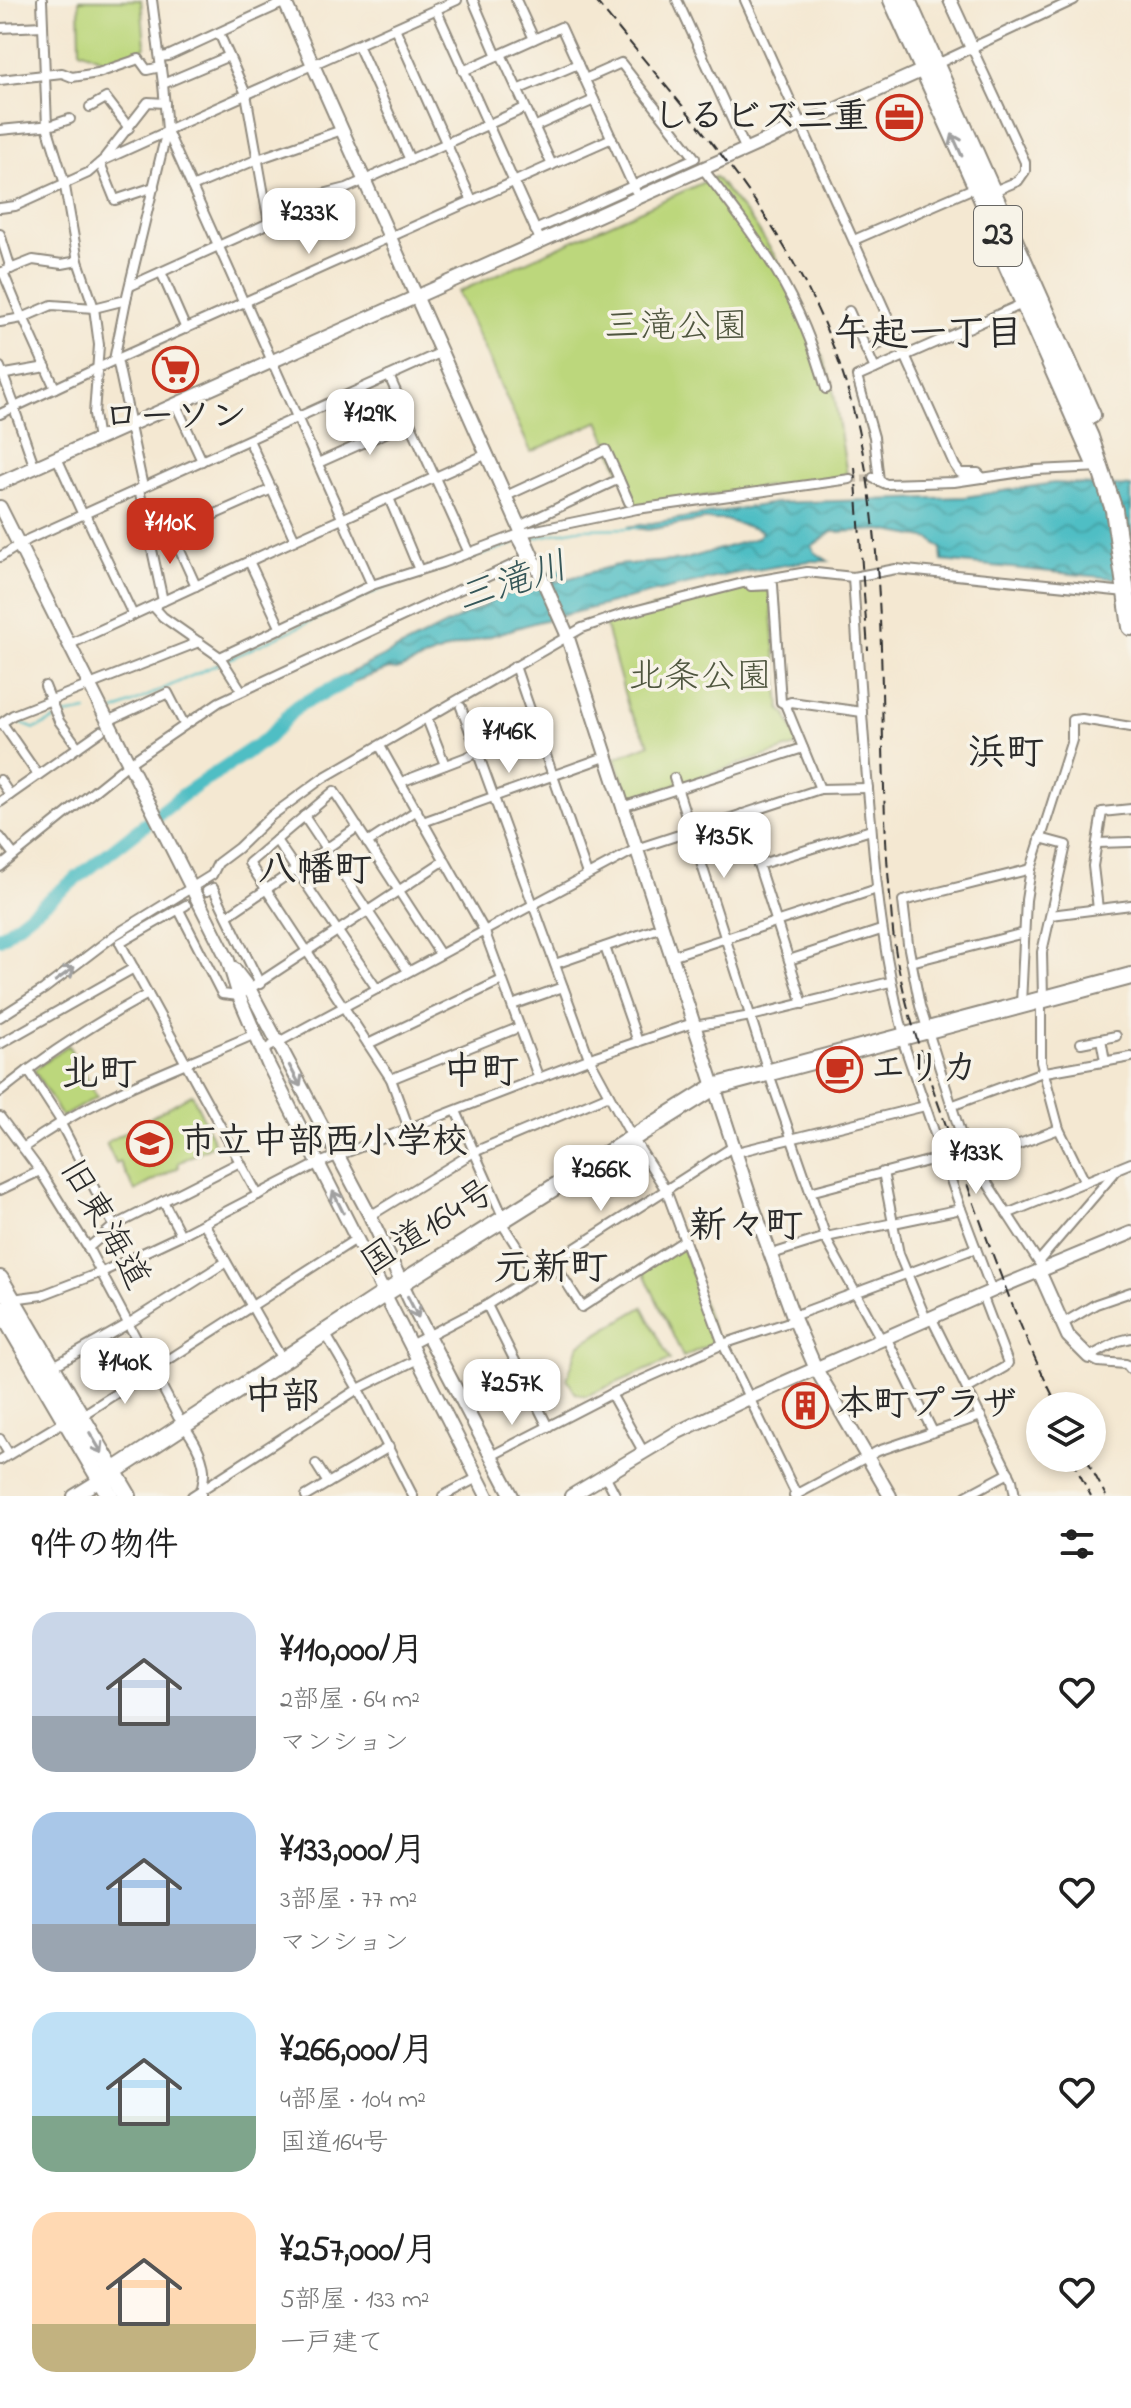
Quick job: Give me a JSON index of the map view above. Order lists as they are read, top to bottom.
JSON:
{
  "streets": {
    "highway": ["23", "国道164号"],
    "street": ["旧東海道"]
  },
  "crossings": [
    ["旧東海道", "国道164号"]
  ],
  "districts": [
    "午起一丁目",
    "浜町",
    "八幡町",
    "中町",
    "北町",
    "新々町",
    "元新町",
    "中部"
  ],
  "water": ["三滝川"],
  "parks": ["三滝公園", "北条公園"],
  "places": {
    "office": ["しるビズ三重"],
    "supermarket": ["ローソン"],
    "cafe": ["エリカ"],
    "school or university": ["市立中部西小学校"],
    "building": ["本町プラザ"]
  },
  "page": {
    "price": [
      "¥233K",
      "¥129K",
      "¥110K",
      "¥146K",
      "¥135K",
      "¥133K",
      "¥266K",
      "¥140K",
      "¥257K"
    ],
    "heading": "9件の物件",
    "list": [
      {
        "name": "¥110,000/月",
        "note": "2部屋 · 64 m² · マンション"
      },
      {
        "name": "¥133,000/月",
        "note": "3部屋 · 77 m² · マンション"
      },
      {
        "name": "¥266,000/月",
        "note": "4部屋 · 104 m² · 国道164号"
      },
      {
        "name": "¥257,000/月",
        "note": "5部屋 · 133 m² · 一戸建て"
      }
    ]
  }
}
